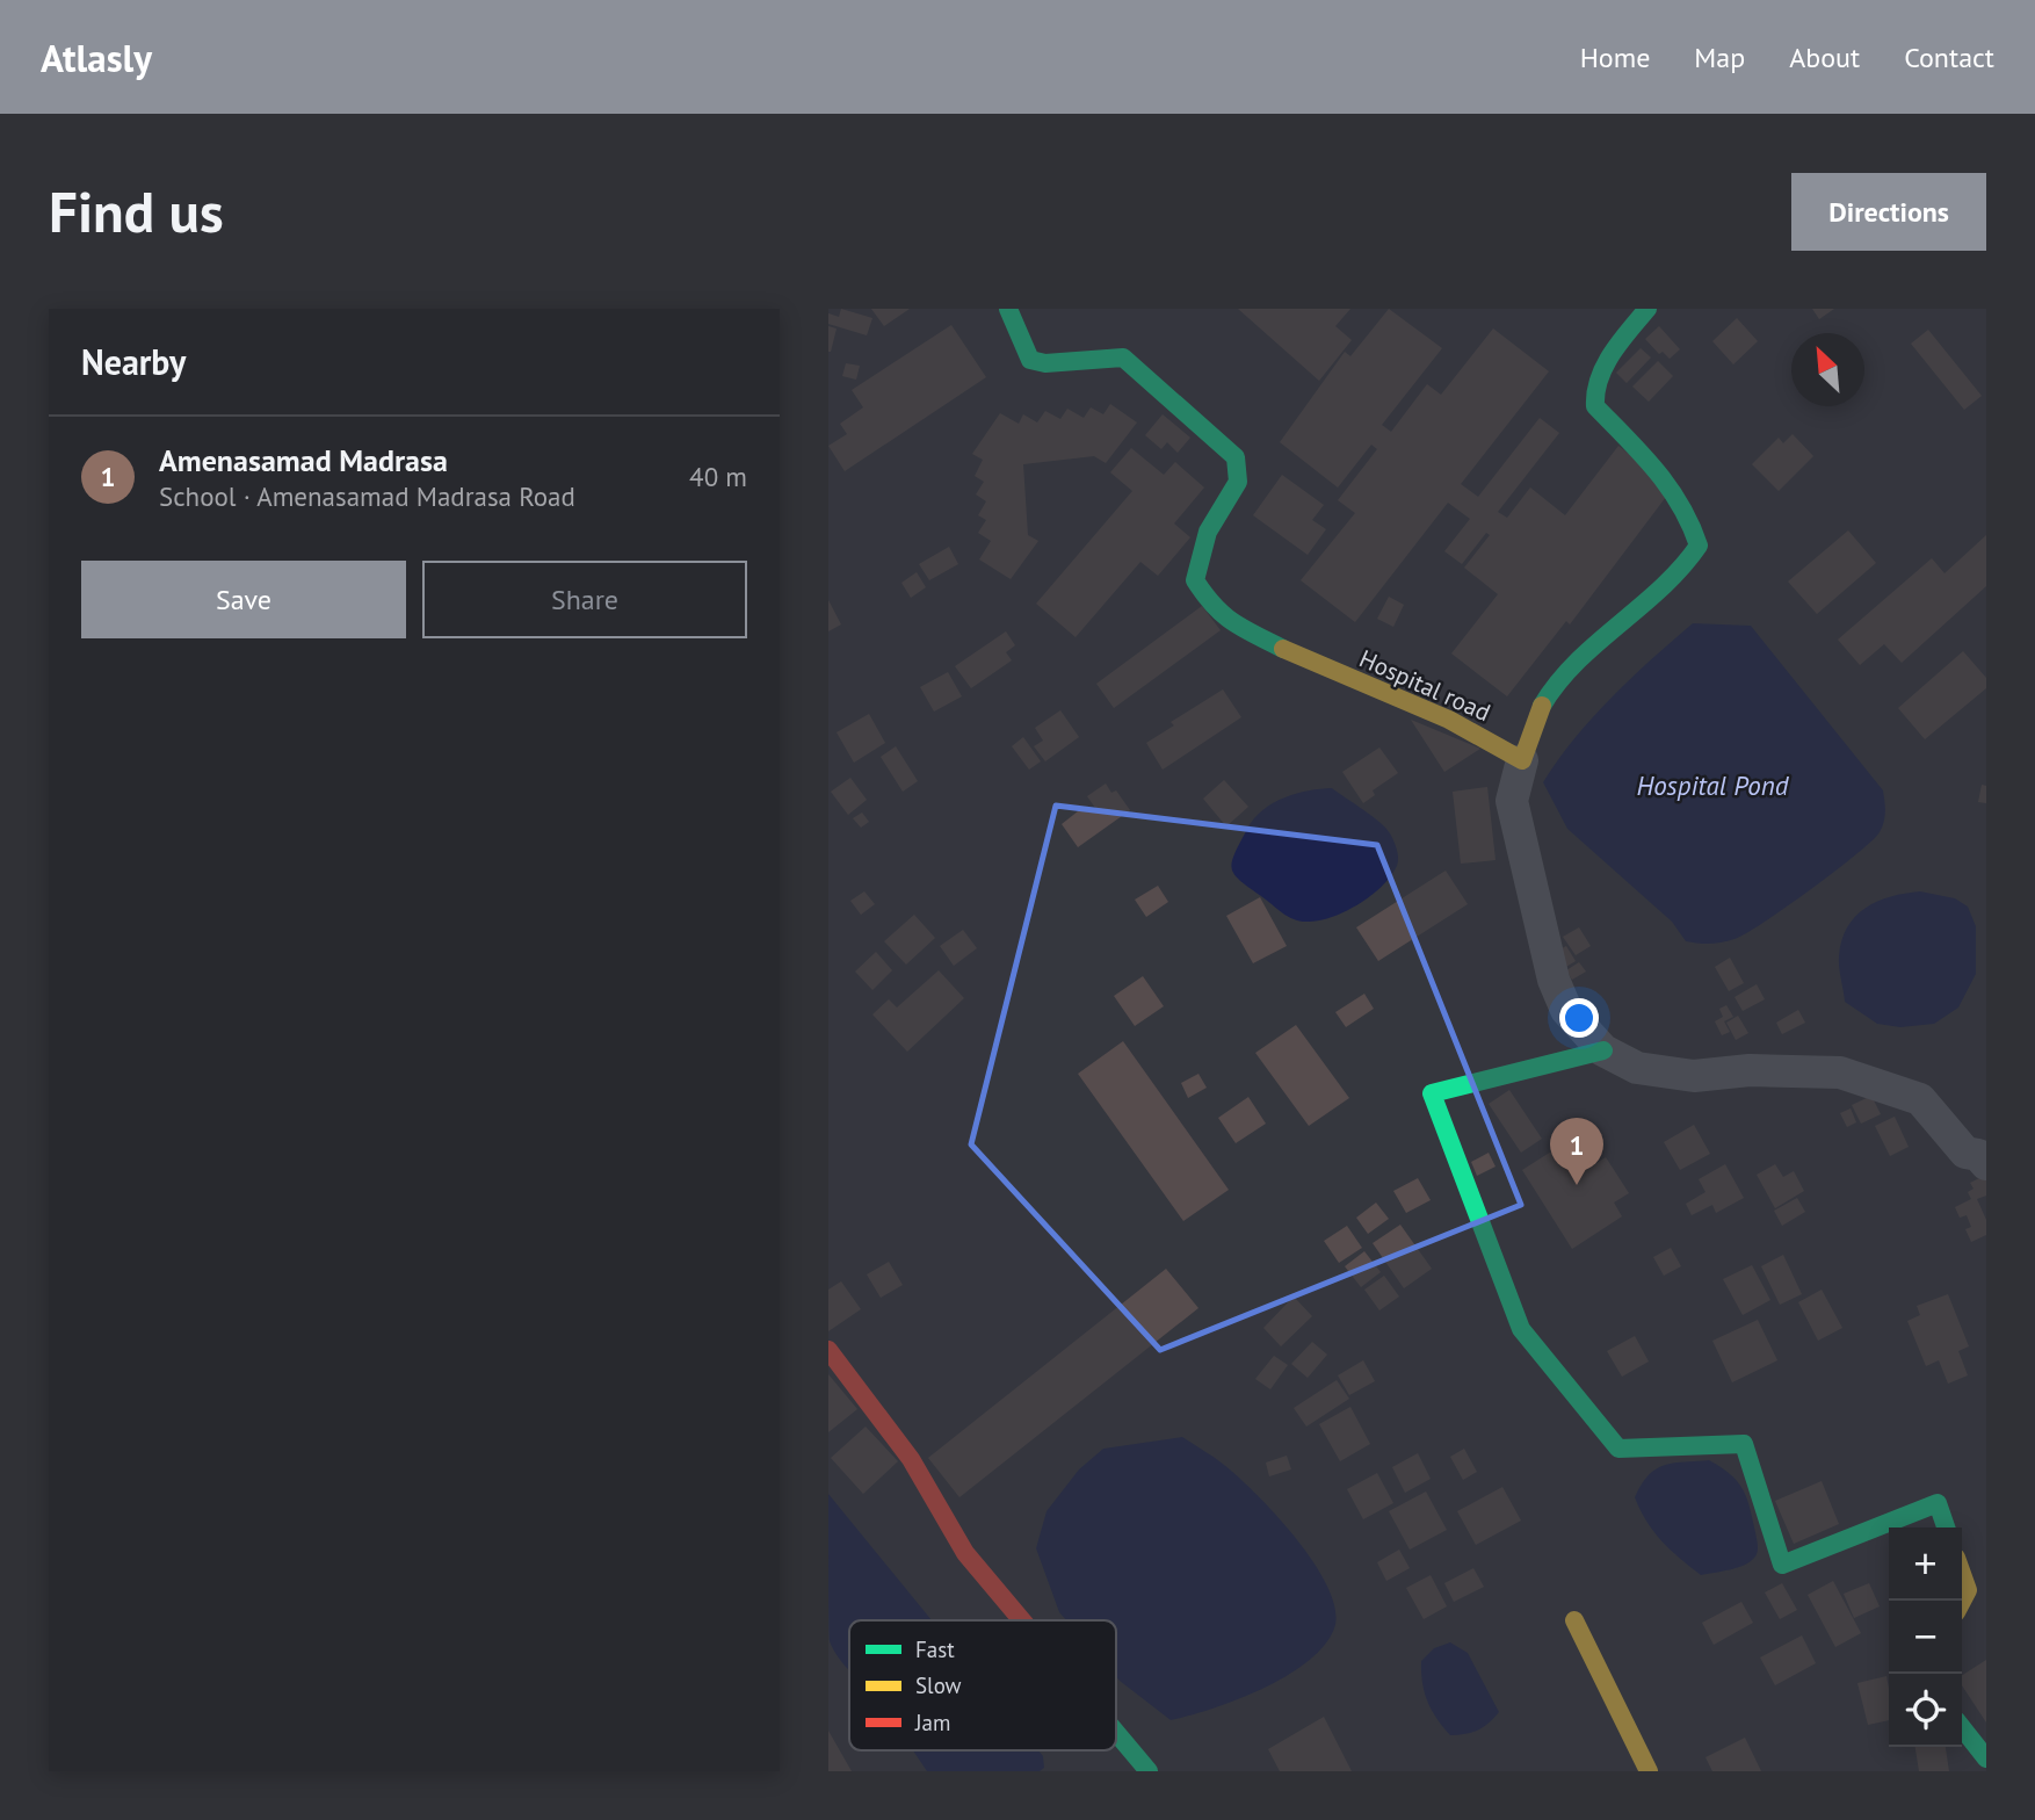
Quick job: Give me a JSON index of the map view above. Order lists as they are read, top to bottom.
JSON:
{
  "streets": {
    "street": ["Hospital road"]
  },
  "water": ["Hospital Pond"],
  "legend": ["Fast", "Slow", "Jam"],
  "north": "top left",
  "page": {
    "header": "Atlasly",
    "nav": [
      "Home",
      "Map",
      "About",
      "Contact"
    ],
    "buttons": [
      "Directions",
      ["Save", "Share"]
    ],
    "title": "Find us",
    "heading": "Nearby",
    "list": [
      {
        "mark": "1",
        "name": "Amenasamad Madrasa",
        "note": "School · Amenasamad Madrasa Road",
        "value": "40 m"
      }
    ],
    "pins": "1",
    "map_buttons": ["+", "−"]
  }
}
